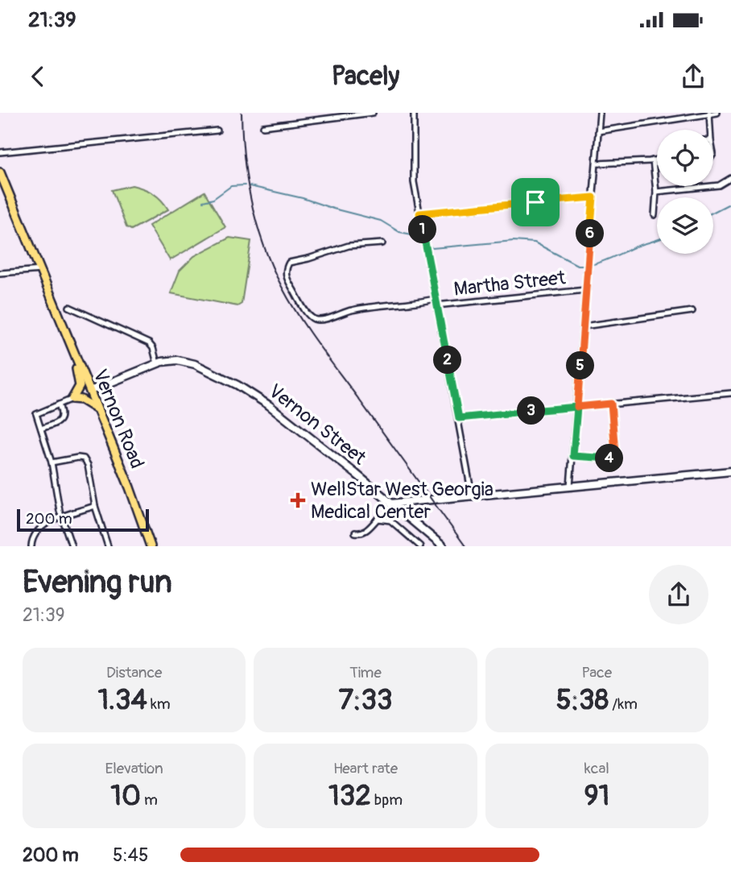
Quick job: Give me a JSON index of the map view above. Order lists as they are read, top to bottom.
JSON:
{
  "streets": {
    "main road": ["Vernon Road"],
    "street": ["Martha Street", "Vernon Street"]
  },
  "crossings": [
    ["Vernon Road", "Vernon Street"]
  ],
  "places": {
    "health": ["WellStar West Georgia Medical Center"]
  },
  "scale_bar": "200 m",
  "page": {
    "status": "21:39",
    "header": "Pacely",
    "pins": [
      "1",
      "6",
      "2",
      "5",
      "3",
      "4"
    ],
    "scale": "200 m",
    "heading": ["Evening run", "21:39"],
    "stats": [
      ["Distance", "1.34 km"],
      ["Time", "7:33"],
      ["Pace", "5:38 /km"],
      ["Elevation", "10 m"],
      ["Heart rate", "132 bpm"],
      ["kcal", "91"]
    ],
    "list": [
      {
        "name": "200 m",
        "note": "5:45"
      }
    ]
  }
}
